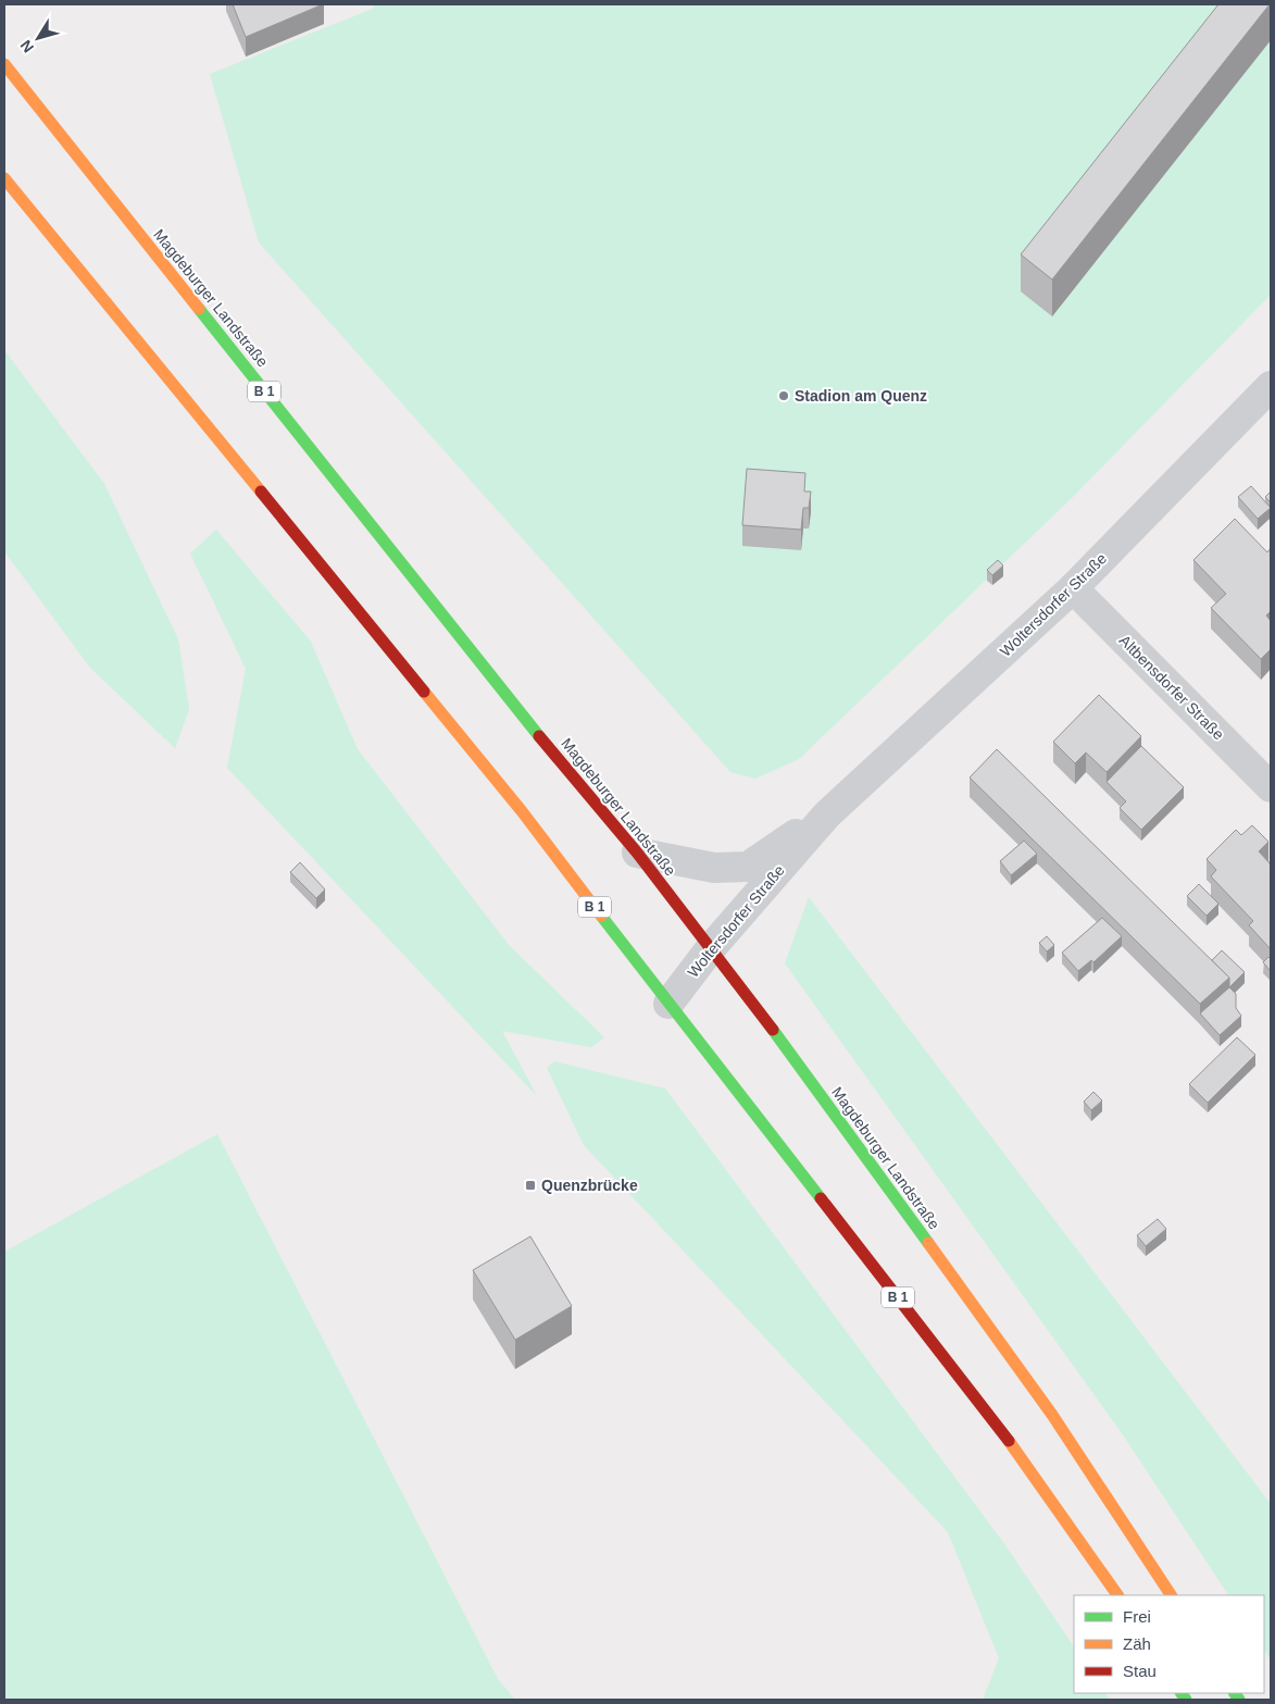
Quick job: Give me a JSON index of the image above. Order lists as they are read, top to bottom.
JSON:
{
  "streets": {
    "main road": ["Magdeburger Landstraße", "B 1"],
    "street": ["Woltersdorfer Straße", "Altbensdorfer Straße"]
  },
  "crossings": [
    ["Magdeburger Landstraße", "Woltersdorfer Straße"],
    ["B 1", "Woltersdorfer Straße"],
    ["Woltersdorfer Straße", "Altbensdorfer Straße"]
  ],
  "places": {
    "other": ["Stadion am Quenz"],
    "transit": ["Quenzbrücke"]
  },
  "legend": ["Frei", "Zäh", "Stau"],
  "north": "bottom left"
}
